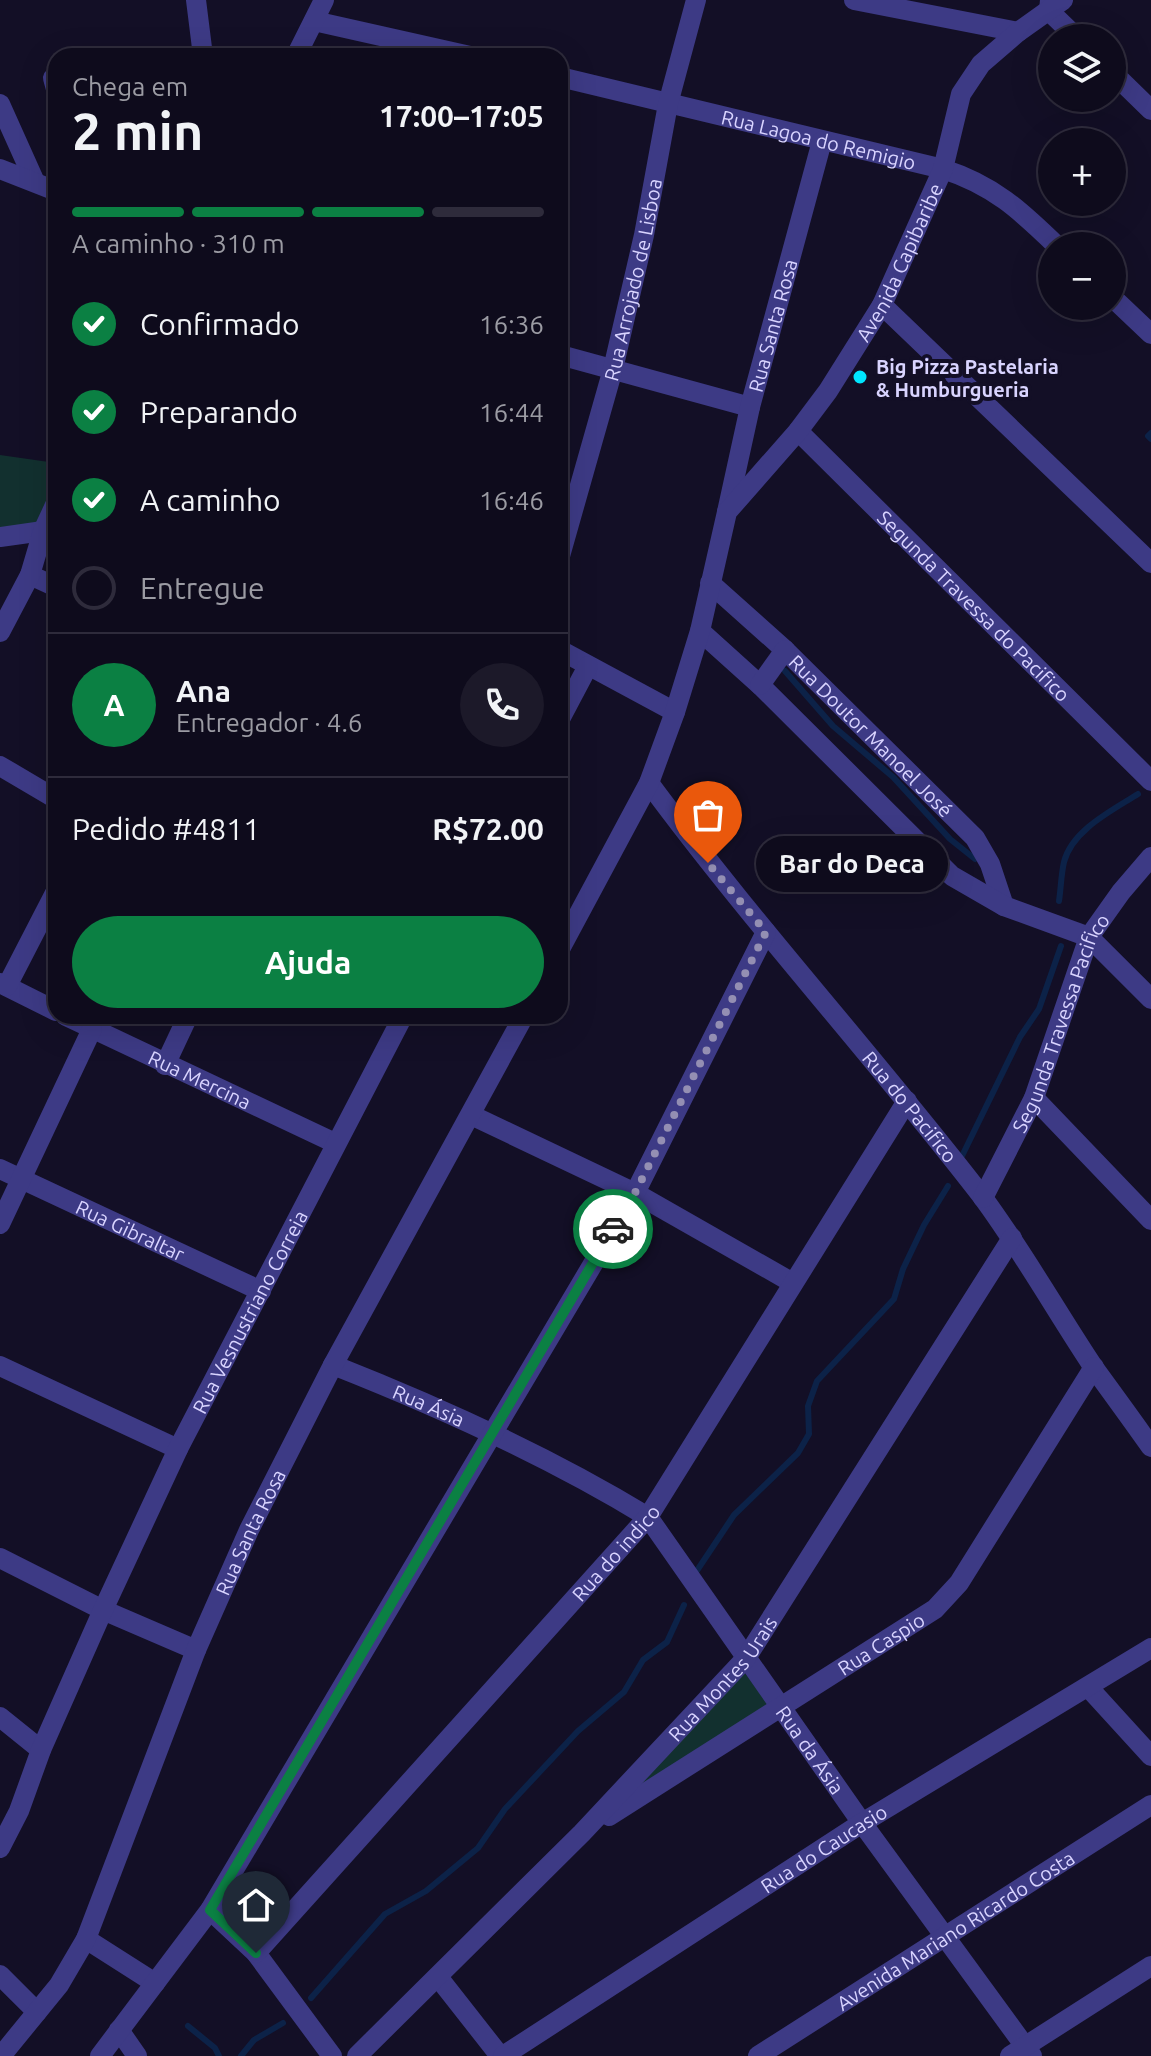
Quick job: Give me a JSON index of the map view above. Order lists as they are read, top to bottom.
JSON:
{
  "streets": {
    "street": [
      "Rua Lagoa do Remigio",
      "Avenida Capibaribe",
      "Rua Arrojado de Lisboa",
      "Rua Santa Rosa",
      "Segunda Travessa do Pacifico",
      "Rua Doutor Manoel José",
      "Segunda Travessa Pacifico",
      "Rua Mercina",
      "Rua do Pacifico",
      "Rua Gibraltar",
      "Rua Vesnustriano Correia",
      "Rua Ásia",
      "Rua do indico",
      "Rua Caspio",
      "Rua Montes Urais",
      "Rua da Ásia",
      "Rua do Caucasio",
      "Avenida Mariano Ricardo Costa"
    ]
  },
  "crossings": [
    ["Rua Lagoa do Remigio", "Avenida Capibaribe"],
    ["Rua Lagoa do Remigio", "Rua Arrojado de Lisboa"],
    ["Rua Lagoa do Remigio", "Rua Santa Rosa"],
    ["Avenida Capibaribe", "Rua Santa Rosa"],
    ["Avenida Capibaribe", "Segunda Travessa do Pacifico"],
    ["Avenida Capibaribe", "Rua Doutor Manoel José"],
    ["Avenida Capibaribe", "Rua do Pacifico"],
    ["Rua Santa Rosa", "Rua Ásia"],
    ["Segunda Travessa Pacifico", "Rua do Pacifico"],
    ["Rua Mercina", "Rua Vesnustriano Correia"],
    ["Rua do Pacifico", "Rua do indico"],
    ["Rua do Pacifico", "Rua Caspio"],
    ["Rua do Pacifico", "Rua Montes Urais"],
    ["Rua Gibraltar", "Rua Vesnustriano Correia"],
    ["Rua Ásia", "Rua do indico"],
    ["Rua Ásia", "Rua da Ásia"],
    ["Rua do indico", "Rua da Ásia"],
    ["Rua Caspio", "Rua Montes Urais"],
    ["Rua Caspio", "Rua da Ásia"],
    ["Rua Montes Urais", "Rua da Ásia"],
    ["Rua da Ásia", "Rua do Caucasio"],
    ["Rua da Ásia", "Avenida Mariano Ricardo Costa"]
  ],
  "places": ["Big Pizza Pastelaria & Humburgueria", "Bar do Deca"],
  "page": {
    "map_buttons": ["+", "−"],
    "heading": ["2 min", "Chega em", "17:00–17:05"],
    "panel": [
      "Ana",
      "Entregador · 4.6",
      "Pedido #4811",
      "R$72.00"
    ],
    "bar": "A caminho · 310 m",
    "list": [
      ["Confirmado", "16:36"],
      ["Preparando", "16:44"],
      ["A caminho", "16:46"],
      "Entregue"
    ],
    "round": "A",
    "bubble": "Bar do Deca",
    "buttons": "Ajuda"
  }
}
